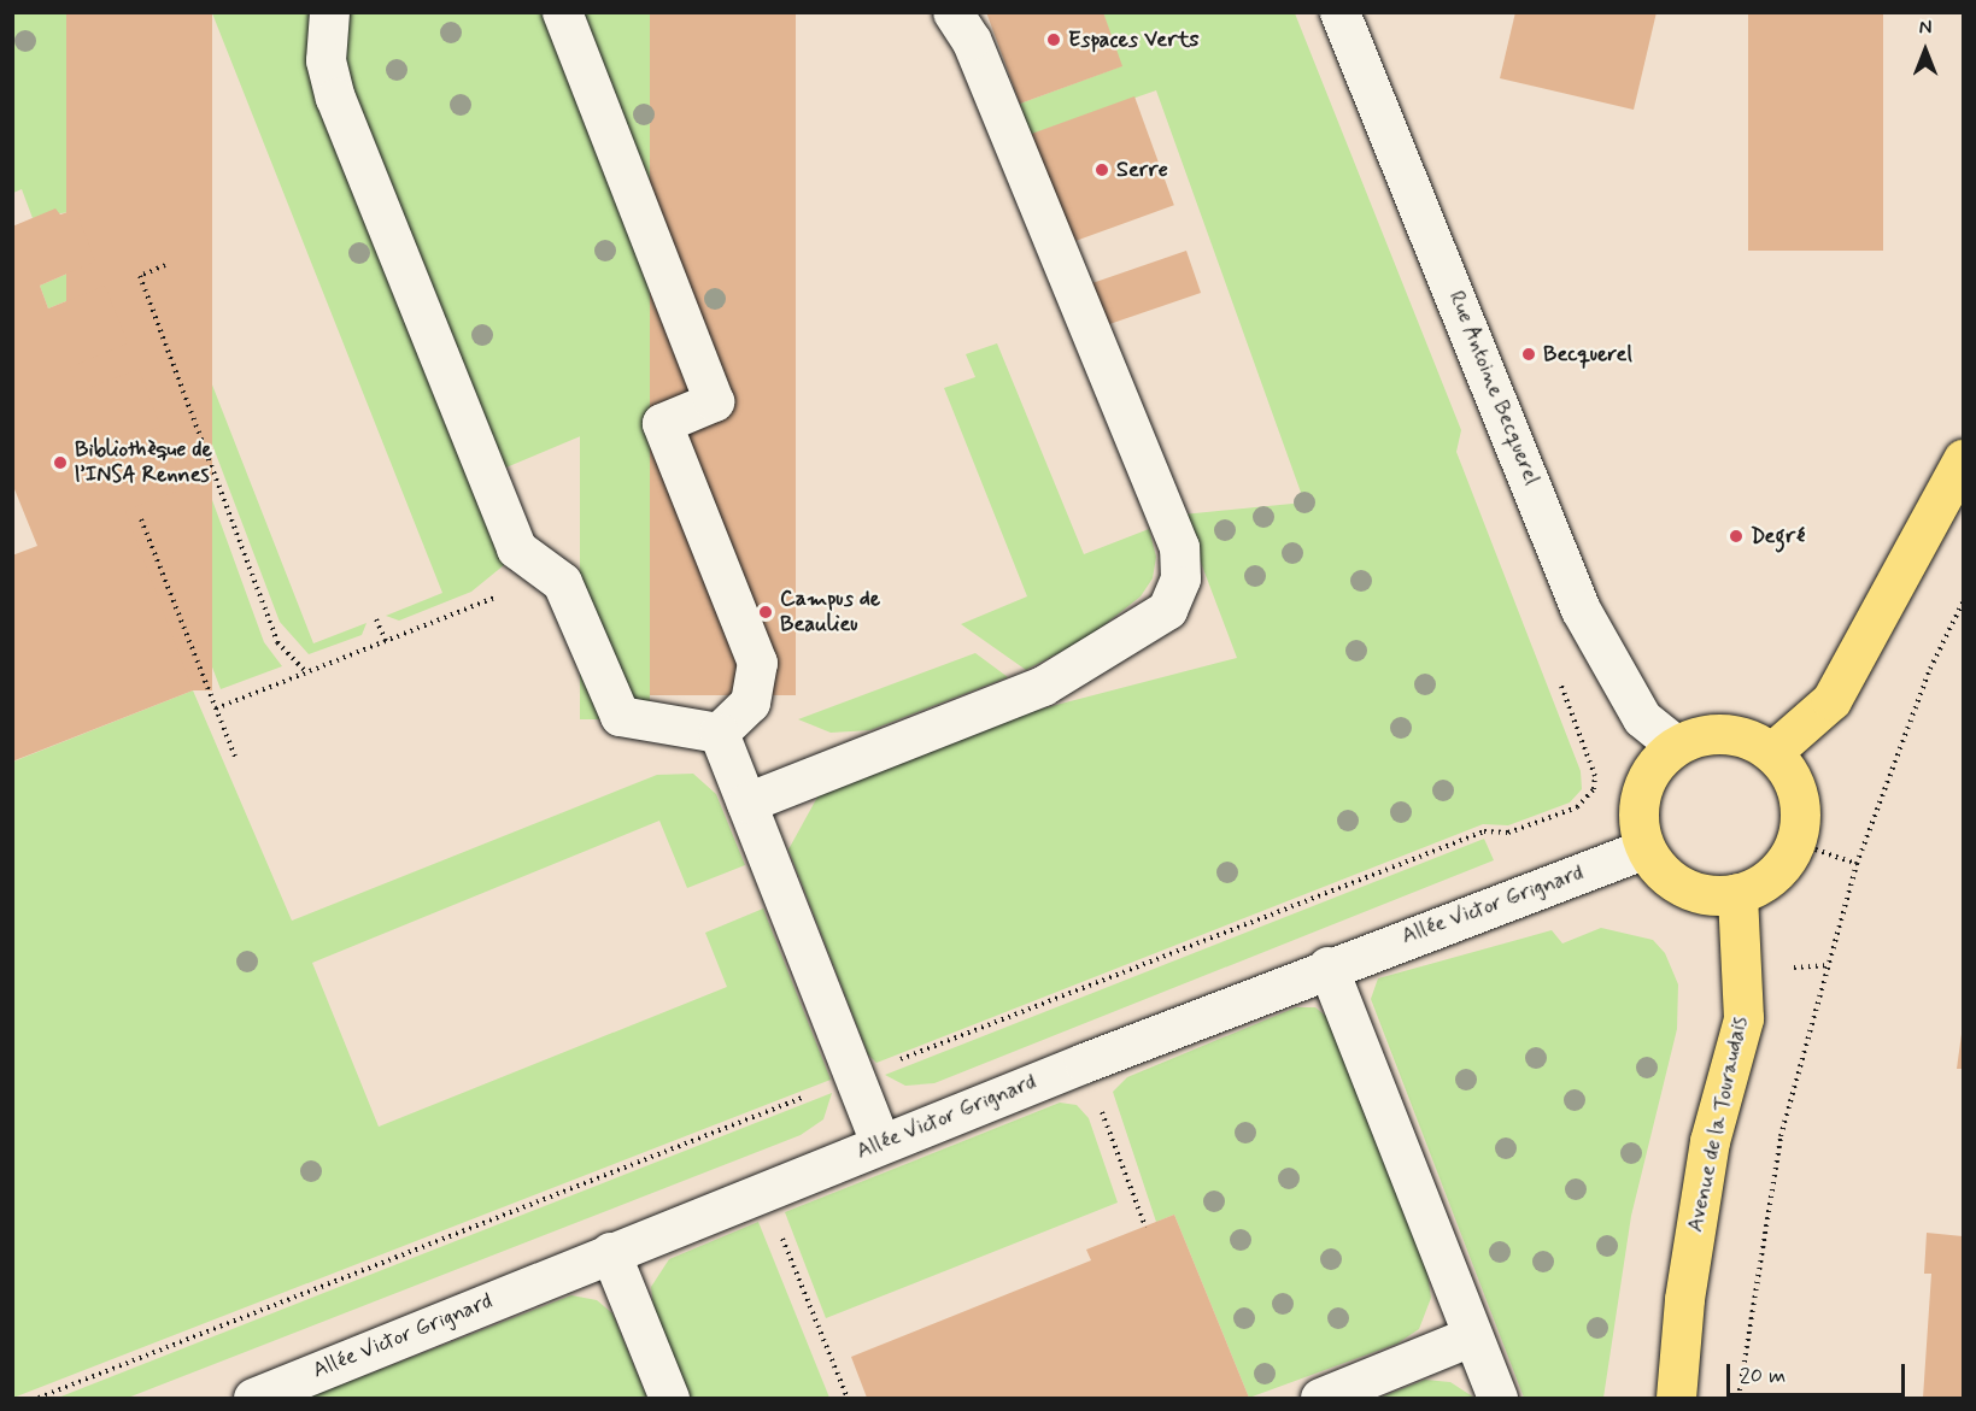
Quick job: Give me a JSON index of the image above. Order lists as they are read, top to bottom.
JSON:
{
  "streets": {
    "main road": ["Avenue de la Touraudais"],
    "street": ["Rue Antoine Becquerel", "Allée Victor Grignard"]
  },
  "crossings": [
    ["Rue Antoine Becquerel", "Allée Victor Grignard"],
    ["Rue Antoine Becquerel", "Avenue de la Touraudais"],
    ["Allée Victor Grignard", "Avenue de la Touraudais"]
  ],
  "places": [
    "Espaces Verts",
    "Serre",
    "Becquerel",
    "Bibliothèque de l’INSA Rennes",
    "Degré",
    "Campus de Beaulieu"
  ],
  "scale_bar": "20 m",
  "north": "top"
}
